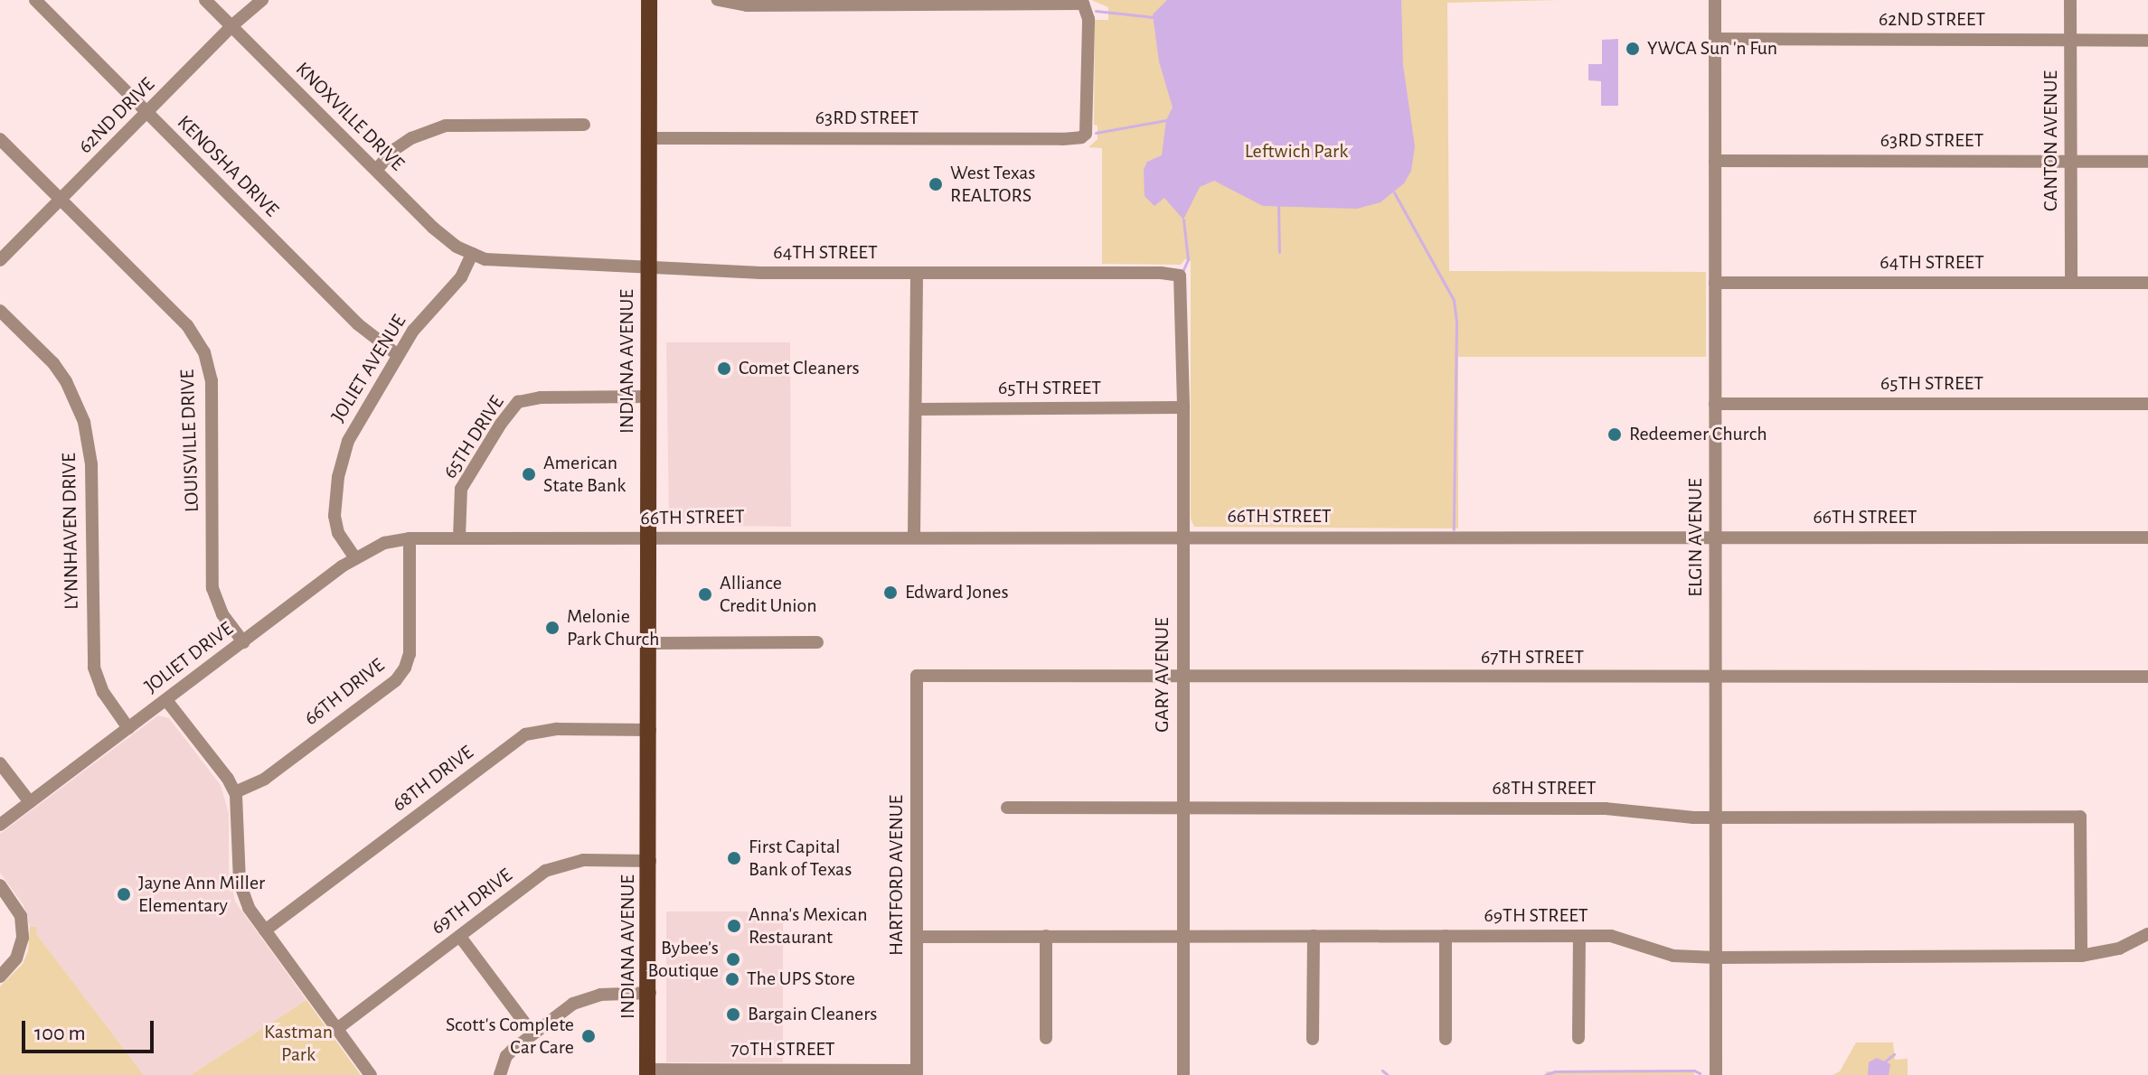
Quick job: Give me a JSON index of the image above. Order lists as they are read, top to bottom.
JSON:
{
  "streets": {
    "main road": ["INDIANA AVENUE"],
    "street": [
      "62ND STREET",
      "62ND DRIVE",
      "KNOXVILLE DRIVE",
      "63RD STREET",
      "CANTON AVENUE",
      "KENOSHA DRIVE",
      "64TH STREET",
      "JOLIET AVENUE",
      "65TH STREET",
      "65TH DRIVE",
      "LOUISVILLE DRIVE",
      "66TH STREET",
      "LYNNHAVEN DRIVE",
      "ELGIN AVENUE",
      "JOLIET DRIVE",
      "67TH STREET",
      "GARY AVENUE",
      "66TH DRIVE",
      "68TH DRIVE",
      "68TH STREET",
      "HARTFORD AVENUE",
      "69TH DRIVE",
      "69TH STREET",
      "70TH STREET"
    ]
  },
  "crossings": [
    ["62ND STREET", "CANTON AVENUE"],
    ["62ND STREET", "ELGIN AVENUE"],
    ["62ND DRIVE", "KNOXVILLE DRIVE"],
    ["62ND DRIVE", "KENOSHA DRIVE"],
    ["62ND DRIVE", "LOUISVILLE DRIVE"],
    ["KNOXVILLE DRIVE", "64TH STREET"],
    ["KNOXVILLE DRIVE", "JOLIET AVENUE"],
    ["63RD STREET", "CANTON AVENUE"],
    ["63RD STREET", "INDIANA AVENUE"],
    ["63RD STREET", "ELGIN AVENUE"],
    ["CANTON AVENUE", "64TH STREET"],
    ["KENOSHA DRIVE", "JOLIET AVENUE"],
    ["64TH STREET", "INDIANA AVENUE"],
    ["64TH STREET", "JOLIET AVENUE"],
    ["64TH STREET", "ELGIN AVENUE"],
    ["64TH STREET", "GARY AVENUE"],
    ["INDIANA AVENUE", "65TH DRIVE"],
    ["INDIANA AVENUE", "66TH STREET"],
    ["INDIANA AVENUE", "68TH DRIVE"],
    ["INDIANA AVENUE", "69TH DRIVE"],
    ["INDIANA AVENUE", "70TH STREET"],
    ["JOLIET AVENUE", "JOLIET DRIVE"],
    ["65TH STREET", "ELGIN AVENUE"],
    ["65TH STREET", "GARY AVENUE"],
    ["65TH DRIVE", "66TH STREET"],
    ["LOUISVILLE DRIVE", "JOLIET DRIVE"],
    ["66TH STREET", "ELGIN AVENUE"],
    ["66TH STREET", "JOLIET DRIVE"],
    ["66TH STREET", "GARY AVENUE"],
    ["66TH STREET", "66TH DRIVE"],
    ["LYNNHAVEN DRIVE", "JOLIET DRIVE"],
    ["ELGIN AVENUE", "67TH STREET"],
    ["ELGIN AVENUE", "68TH STREET"],
    ["ELGIN AVENUE", "69TH STREET"],
    ["JOLIET DRIVE", "66TH DRIVE"],
    ["67TH STREET", "GARY AVENUE"],
    ["67TH STREET", "HARTFORD AVENUE"],
    ["GARY AVENUE", "68TH STREET"],
    ["GARY AVENUE", "69TH STREET"],
    ["68TH STREET", "69TH STREET"],
    ["HARTFORD AVENUE", "69TH STREET"],
    ["HARTFORD AVENUE", "70TH STREET"]
  ],
  "parks": ["Leftwich Park", "Kastman Park"],
  "places": [
    "YWCA Sun 'n Fun",
    "West Texas REALTORS",
    "Comet Cleaners",
    "Redeemer Church",
    "American State Bank",
    "Edward Jones",
    "Alliance Credit Union",
    "Melonie Park Church",
    "First Capital Bank of Texas",
    "Jayne Ann Miller Elementary",
    "Anna's Mexican Restaurant",
    "Bybee's Boutique",
    "The UPS Store",
    "Bargain Cleaners",
    "Scott's Complete Car Care"
  ],
  "scale_bar": "100 m"
}
